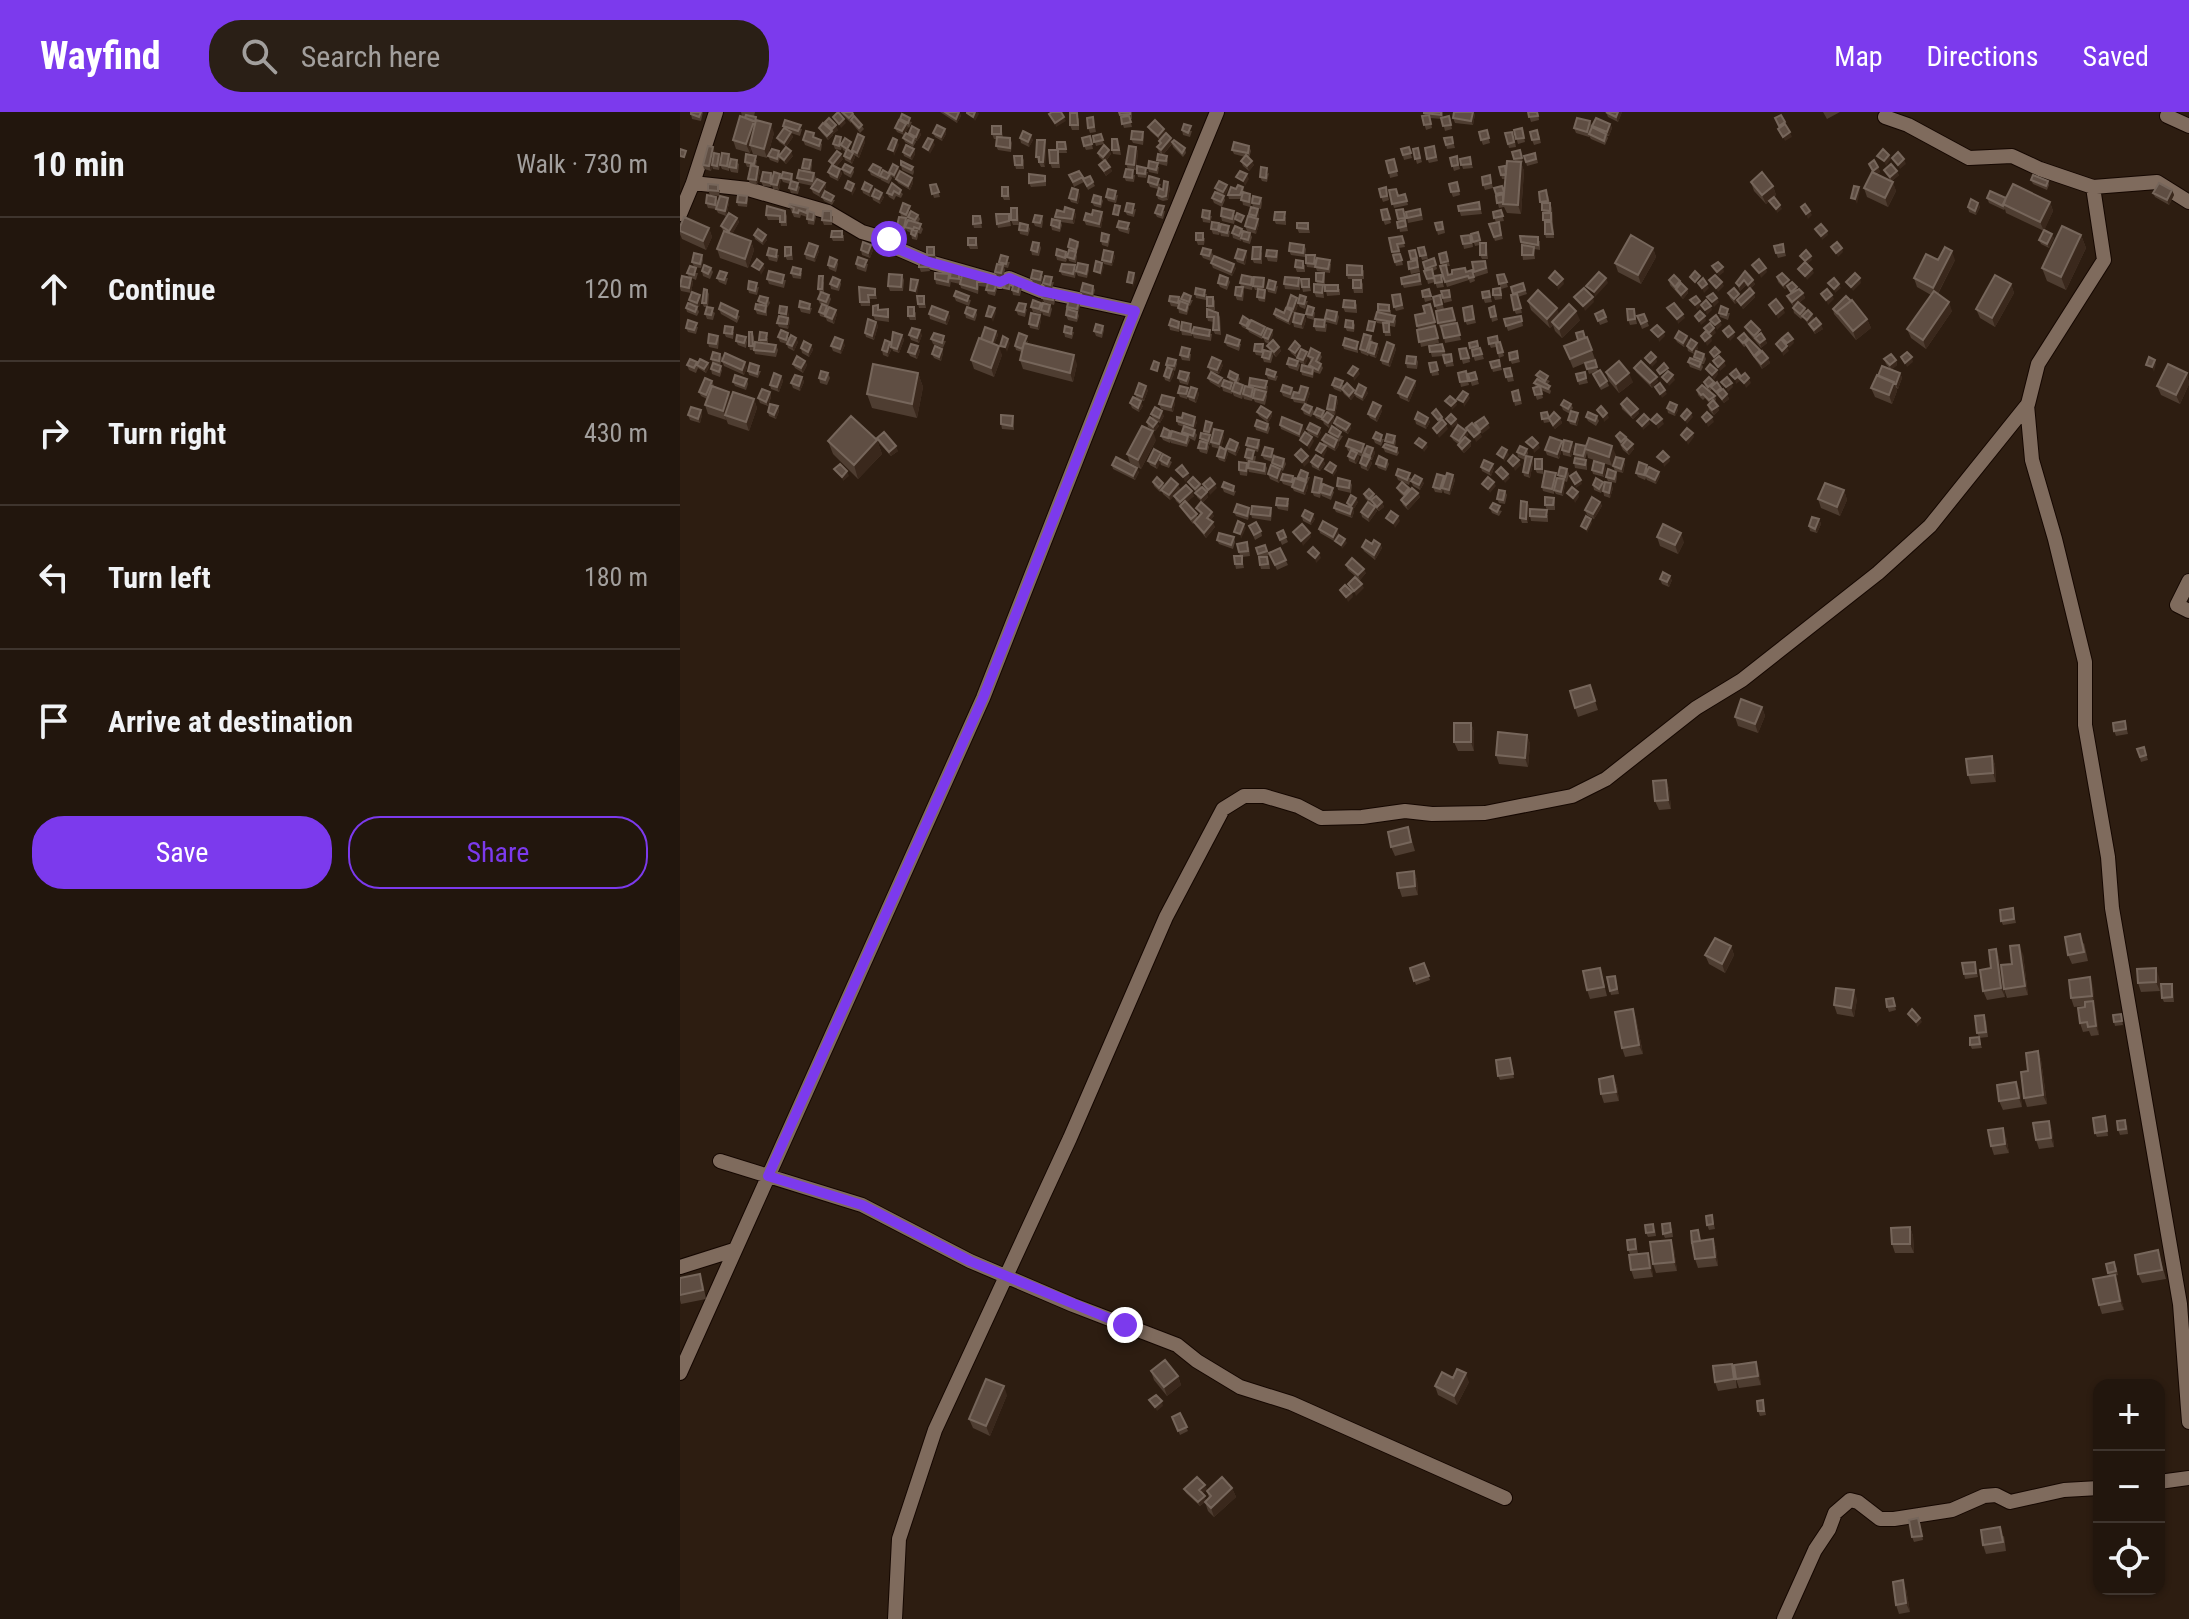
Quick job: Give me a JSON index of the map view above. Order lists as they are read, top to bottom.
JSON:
{
  "page": {
    "header": "Wayfind",
    "search": "Search here",
    "nav": ["Map", "Directions", "Saved"],
    "heading": ["10 min", "Walk · 730 m"],
    "list": [
      ["Continue", "120 m"],
      ["Turn right", "430 m"],
      ["Turn left", "180 m"],
      "Arrive at destination"
    ],
    "buttons": ["Save", "Share"],
    "map_buttons": ["+", "−"]
  }
}
